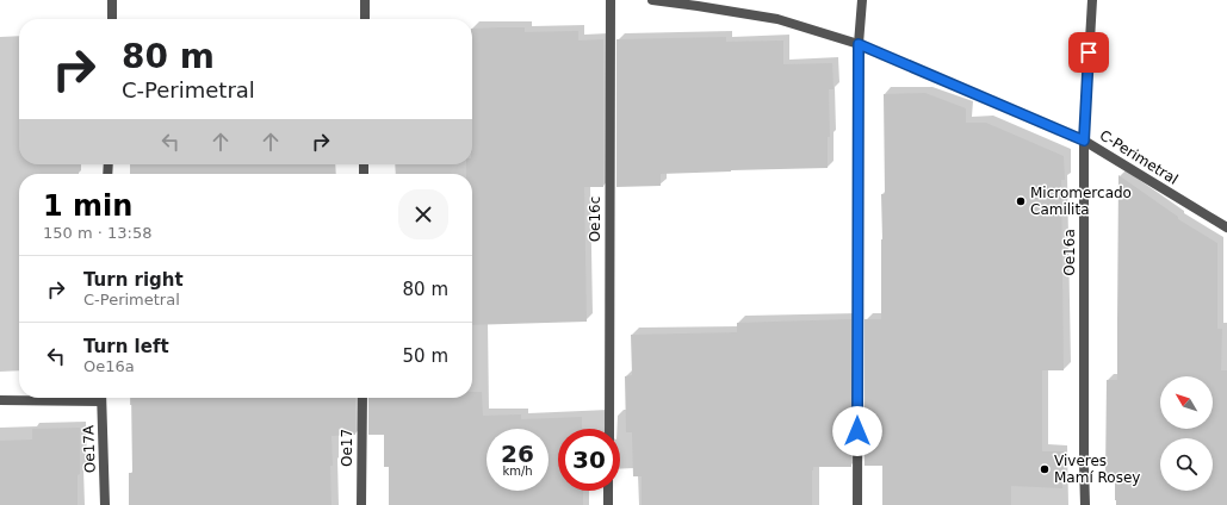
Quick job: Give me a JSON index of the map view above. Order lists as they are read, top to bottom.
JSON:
{
  "streets": {
    "street": [
      "C-Perimetral",
      "Oe16c",
      "Oe16a",
      "Oe17",
      "Oe17A"
    ]
  },
  "crossings": [
    ["C-Perimetral", "Oe16a"]
  ],
  "places": ["Micromercado Camilita", "Viveres Mamí Rosey"],
  "north": "top left",
  "page": {
    "turn": ["80 m", "C-Perimetral"],
    "heading": ["1 min", "150 m · 13:58"],
    "list": [
      {
        "name": "Turn right",
        "note": "C-Perimetral",
        "value": "80 m"
      },
      {
        "name": "Turn left",
        "note": "Oe16a",
        "value": "50 m"
      }
    ],
    "speed": "26 km/h",
    "limit": "30"
  }
}
